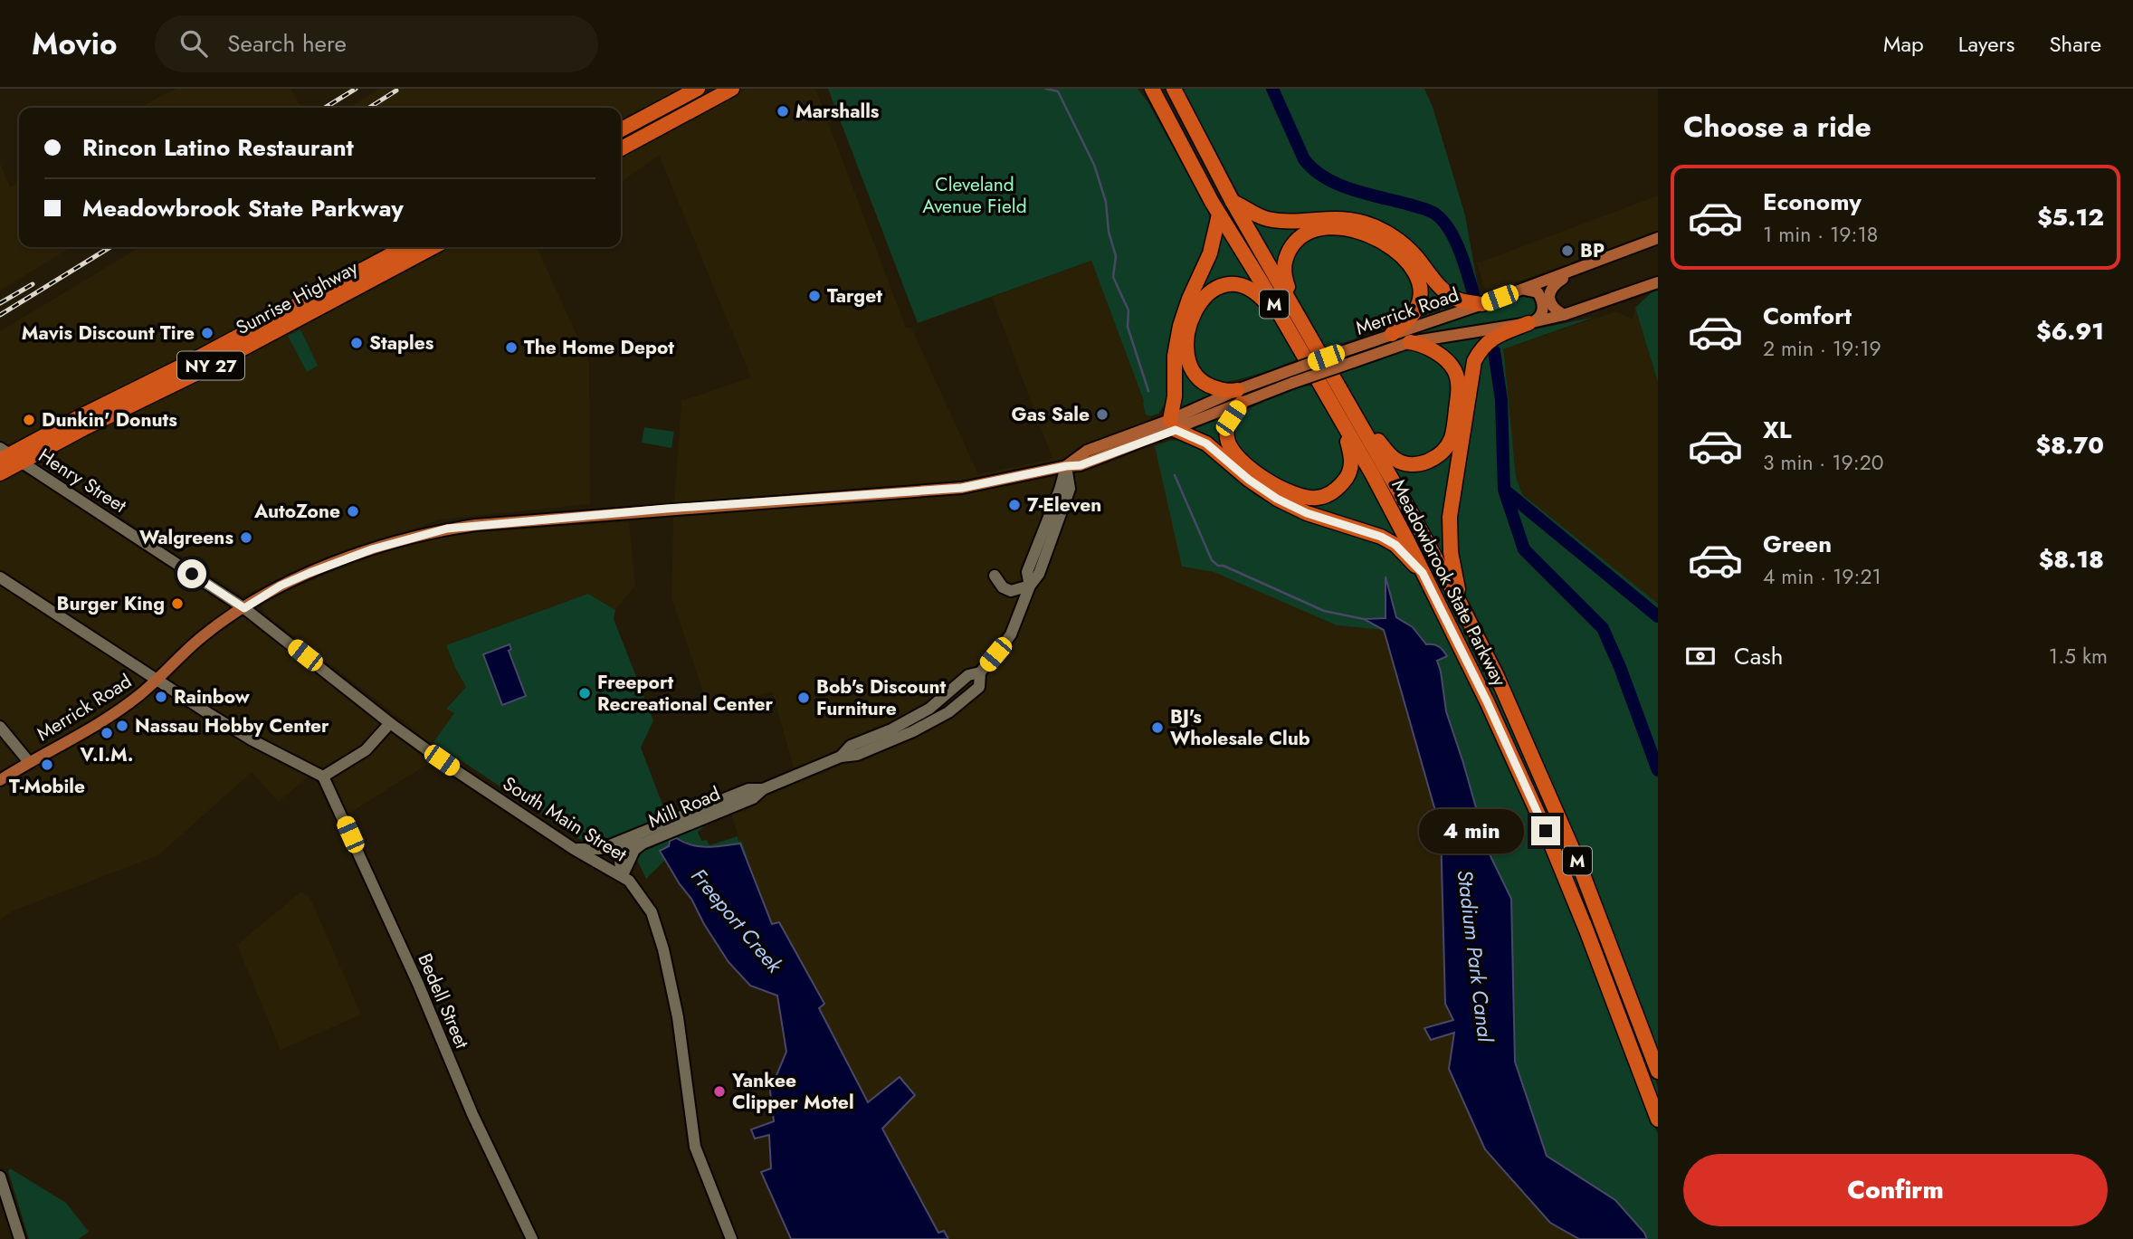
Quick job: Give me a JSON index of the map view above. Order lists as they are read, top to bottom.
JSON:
{
  "streets": {
    "highway": [
      "Sunrise Highway",
      "M",
      "NY 27",
      "Meadowbrook State Parkway"
    ],
    "main road": [
      "Merrick Road",
      "Henry Street",
      "Mill Road",
      "South Main Street",
      "Bedell Street"
    ]
  },
  "crossings": [
    ["Sunrise Highway", "Henry Street"],
    ["Merrick Road", "Henry Street"],
    ["Merrick Road", "Mill Road"],
    ["Henry Street", "South Main Street"],
    ["Mill Road", "South Main Street"]
  ],
  "water": ["Freeport Creek", "Stadium Park Canal"],
  "parks": ["Cleveland Avenue Field"],
  "places": [
    "Marshalls",
    "BP",
    "Target",
    "Mavis Discount Tire",
    "Staples",
    "The Home Depot",
    "Gas Sale",
    "Dunkin' Donuts",
    "7-Eleven",
    "AutoZone",
    "Walgreens",
    "Burger King",
    "Freeport Recreational Center",
    "Rainbow",
    "Bob's Discount Furniture",
    "Nassau Hobby Center",
    "BJ's Wholesale Club",
    "V.I.M.",
    "T-Mobile",
    "Yankee Clipper Motel"
  ],
  "page": {
    "header": "Movio",
    "search": "Search here",
    "nav": ["Map", "Layers", "Share"],
    "heading": "Choose a ride",
    "banner": ["Rincon Latino Restaurant", "Meadowbrook State Parkway"],
    "list": [
      {
        "name": "Economy",
        "note": "1 min · 19:18",
        "value": "$5.12"
      },
      {
        "name": "Comfort",
        "note": "2 min · 19:19",
        "value": "$6.91"
      },
      {
        "name": "XL",
        "note": "3 min · 19:20",
        "value": "$8.70"
      },
      {
        "name": "Green",
        "note": "4 min · 19:21",
        "value": "$8.18"
      }
    ],
    "pay": ["Cash", "1.5 km"],
    "bubble": "4 min",
    "buttons": "Confirm"
  }
}
